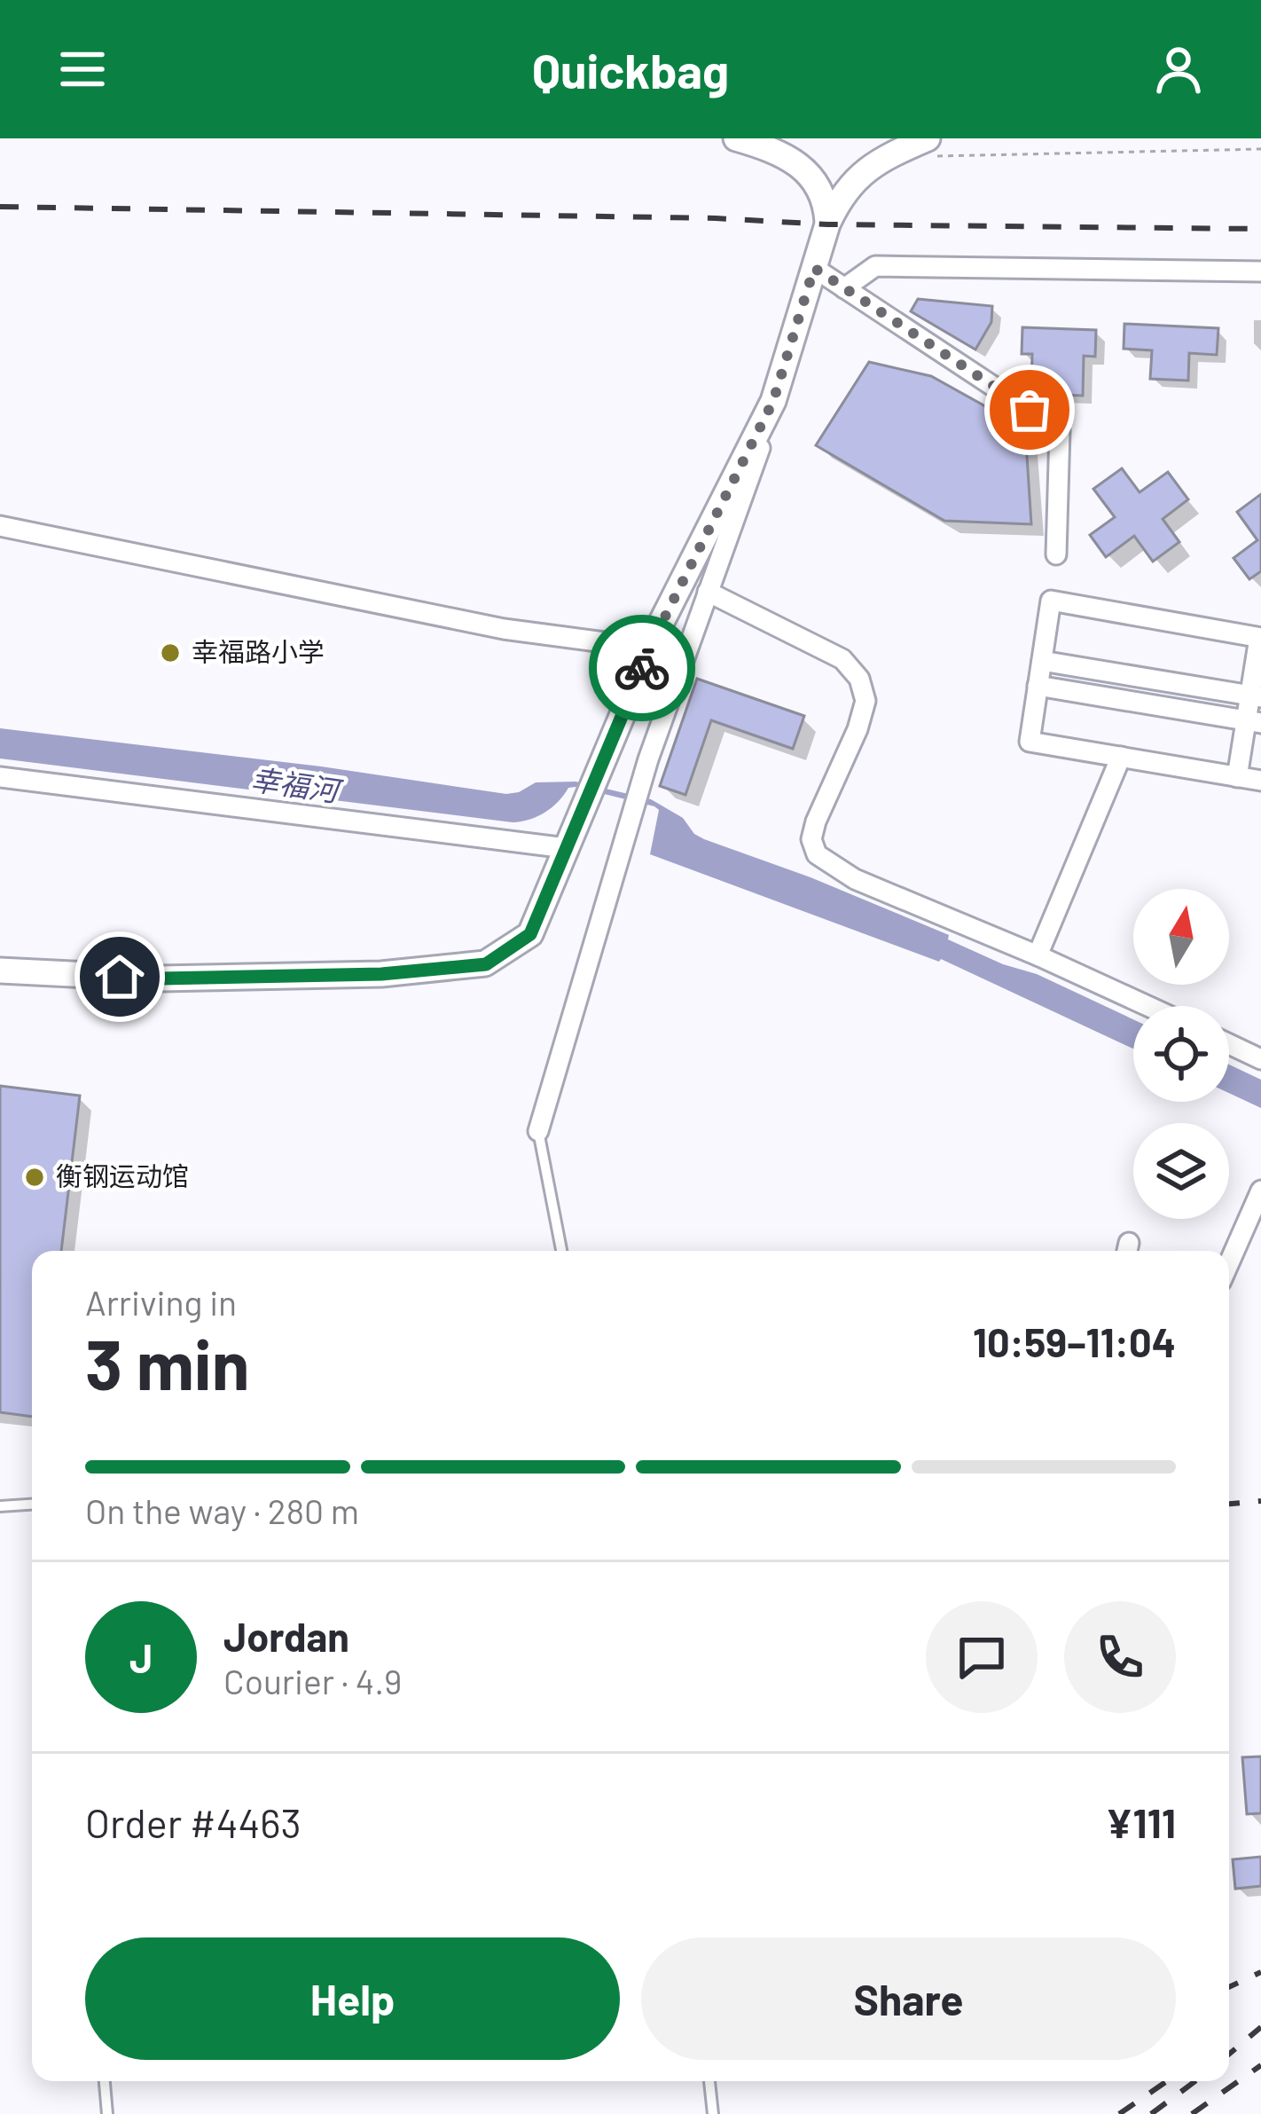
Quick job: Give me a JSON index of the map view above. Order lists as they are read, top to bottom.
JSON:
{
  "water": ["幸福河"],
  "places": ["幸福路小学", "衡钢运动馆"],
  "north": "top",
  "page": {
    "header": "Quickbag",
    "heading": ["3 min", "Arriving in", "10:59–11:04"],
    "panel": [
      "Jordan",
      "Courier · 4.9",
      "Order #4463",
      "¥111"
    ],
    "bar": "On the way · 280 m",
    "round": "J",
    "buttons": ["Help", "Share"]
  }
}
